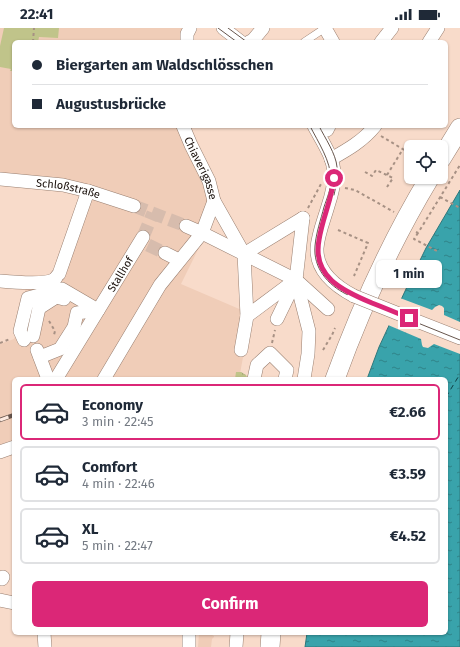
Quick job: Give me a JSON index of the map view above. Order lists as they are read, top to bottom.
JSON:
{
  "streets": {
    "street": ["Chiaverigasse", "Schloßstraße", "Stallhof"]
  },
  "page": {
    "status": "22:41",
    "banner": ["Biergarten am Waldschlösschen", "Augustusbrücke"],
    "bubble": "1 min",
    "list": [
      {
        "name": "Economy",
        "note": "3 min · 22:45",
        "value": "€2.66"
      },
      {
        "name": "Comfort",
        "note": "4 min · 22:46",
        "value": "€3.59"
      },
      {
        "name": "XL",
        "note": "5 min · 22:47",
        "value": "€4.52"
      }
    ],
    "buttons": "Confirm"
  }
}
